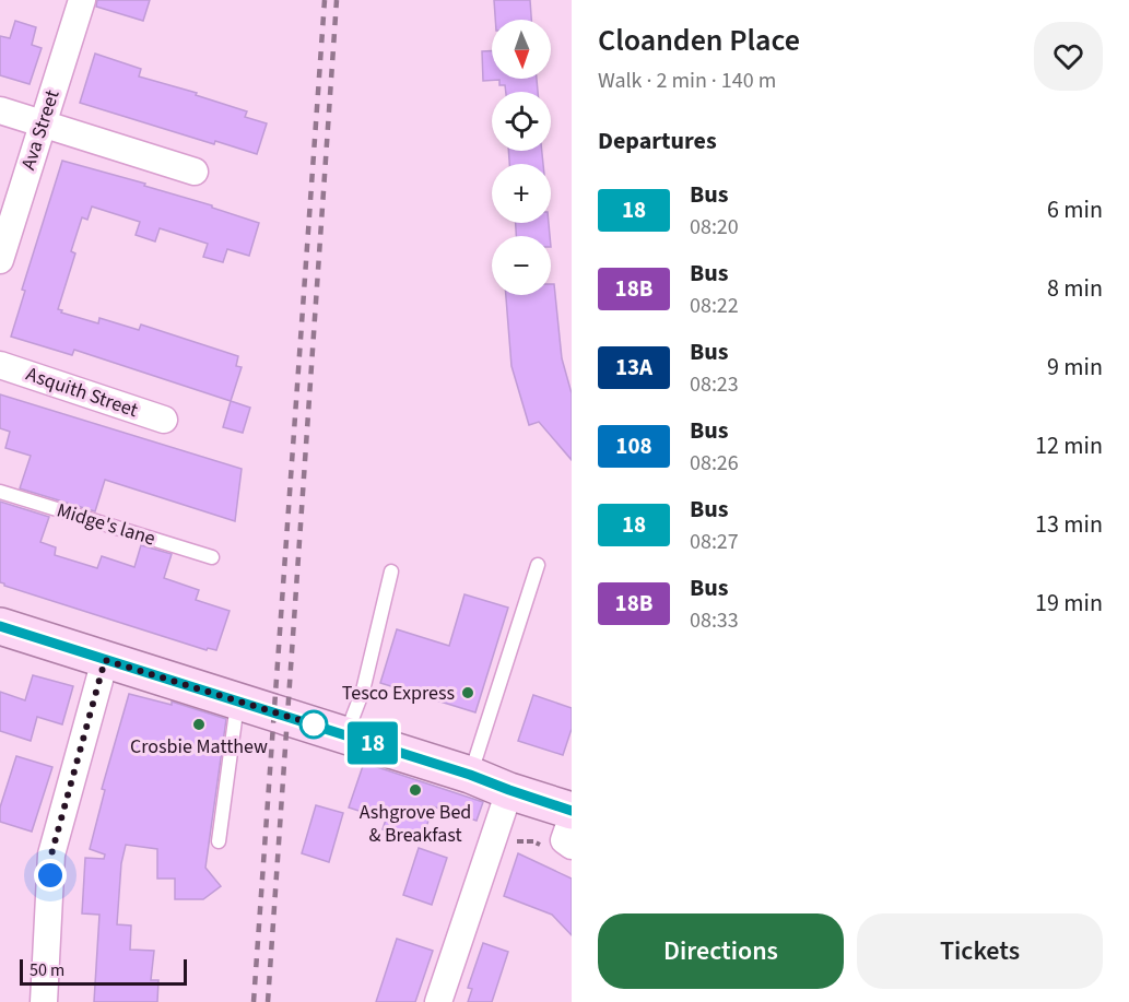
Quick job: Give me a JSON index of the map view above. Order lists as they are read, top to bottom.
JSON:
{
  "streets": {
    "street": ["Ava Street", "Asquith Street"],
    "lane": ["Midge's lane"]
  },
  "places": ["Tesco Express", "Crosbie Matthew", "Ashgrove Bed & Breakfast"],
  "lines": ["bus line 18"],
  "scale_bar": "50 m",
  "north": "bottom",
  "page": {
    "on_map": "18",
    "heading": [
      ["Cloanden Place", "Walk · 2 min · 140 m"],
      "Departures"
    ],
    "map_buttons": ["+", "−"],
    "list": [
      {
        "mark": "18",
        "name": "Bus",
        "note": "08:20",
        "value": "6 min"
      },
      {
        "mark": "18B",
        "name": "Bus",
        "note": "08:22",
        "value": "8 min"
      },
      {
        "mark": "13A",
        "name": "Bus",
        "note": "08:23",
        "value": "9 min"
      },
      {
        "mark": "108",
        "name": "Bus",
        "note": "08:26",
        "value": "12 min"
      },
      {
        "mark": "18",
        "name": "Bus",
        "note": "08:27",
        "value": "13 min"
      },
      {
        "mark": "18B",
        "name": "Bus",
        "note": "08:33",
        "value": "19 min"
      }
    ],
    "buttons": ["Directions", "Tickets"],
    "scale": "50 m"
  }
}
